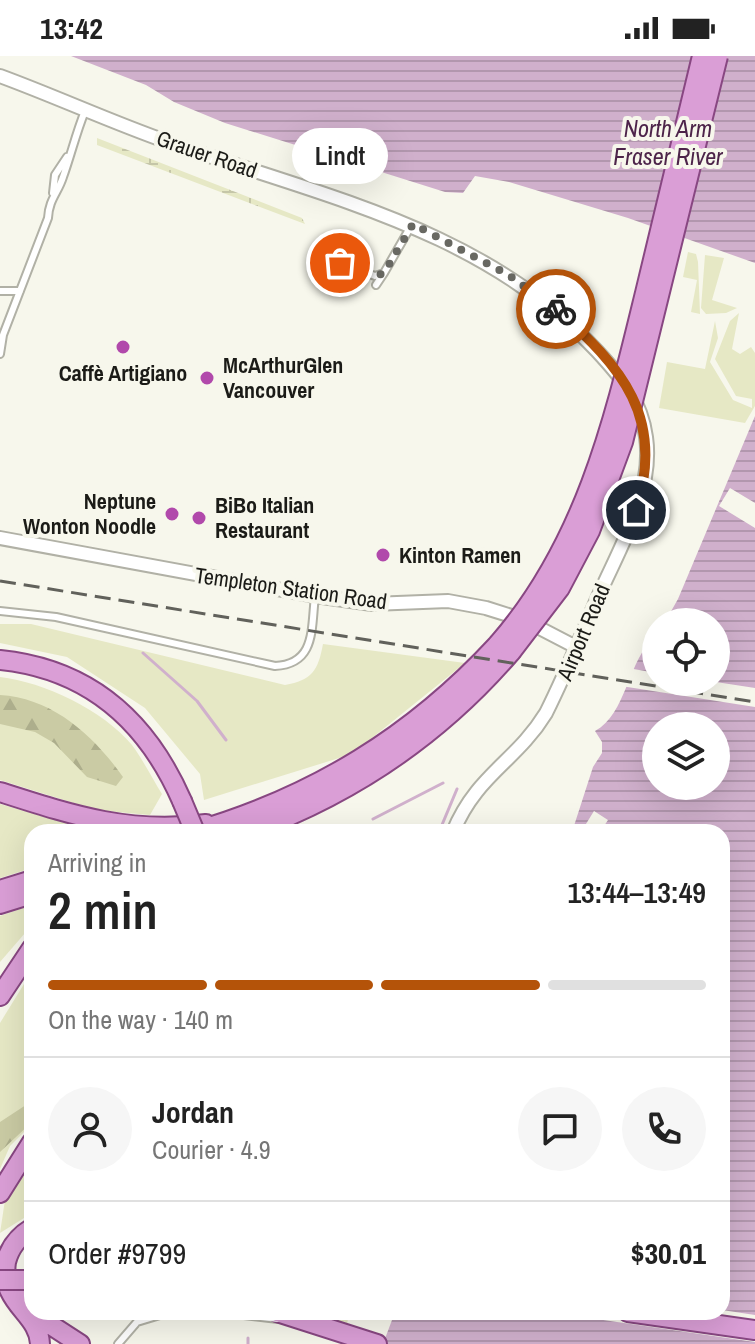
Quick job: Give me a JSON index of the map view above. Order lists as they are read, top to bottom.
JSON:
{
  "streets": {
    "street": ["Grauer Road", "Templeton Station Road", "Airport Road"]
  },
  "crossings": [
    ["Grauer Road", "Airport Road"],
    ["Templeton Station Road", "Airport Road"]
  ],
  "water": ["North Arm Fraser River"],
  "places": [
    "Lindt",
    "Caffè Artigiano",
    "McArthurGlen Vancouver",
    "Neptune Wonton Noodle",
    "BiBo Italian Restaurant",
    "Kinton Ramen"
  ],
  "page": {
    "status": "13:42",
    "bubble": "Lindt",
    "heading": ["2 min", "Arriving in", "13:44–13:49"],
    "panel": [
      "Jordan",
      "Courier · 4.9",
      "Order #9799",
      "$30.01"
    ],
    "bar": "On the way · 140 m"
  }
}
